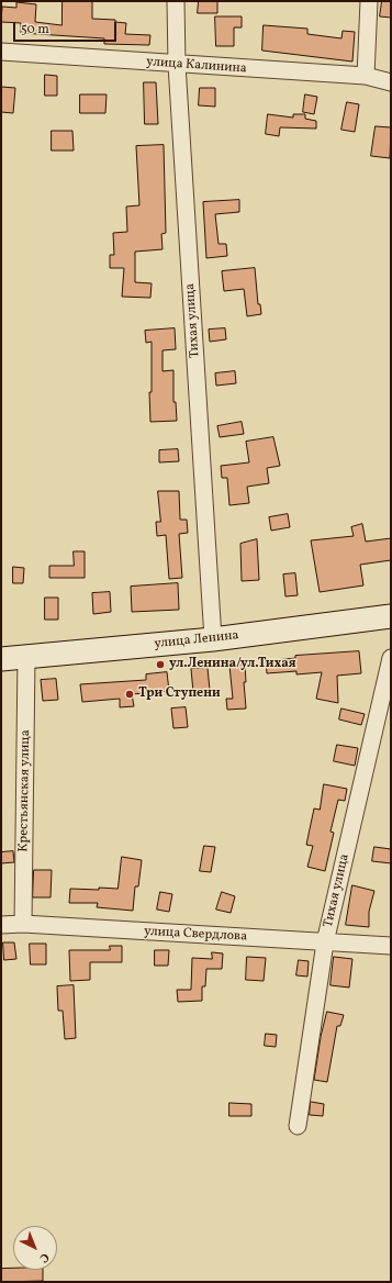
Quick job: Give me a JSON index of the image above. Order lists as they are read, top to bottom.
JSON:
{
  "streets": {
    "main road": ["улица Ленина"],
    "street": [
      "улица Калинина",
      "Тихая улица",
      "Крестьянская улица",
      "улица Свердлова"
    ]
  },
  "crossings": [
    ["улица Калинина", "Тихая улица"],
    ["Тихая улица", "улица Ленина"],
    ["Тихая улица", "улица Свердлова"],
    ["улица Ленина", "Крестьянская улица"],
    ["Крестьянская улица", "улица Свердлова"]
  ],
  "places": ["ул.Ленина/ул.Тихая", "Три Ступени"],
  "scale_bar": "50 m",
  "north": "bottom right"
}
